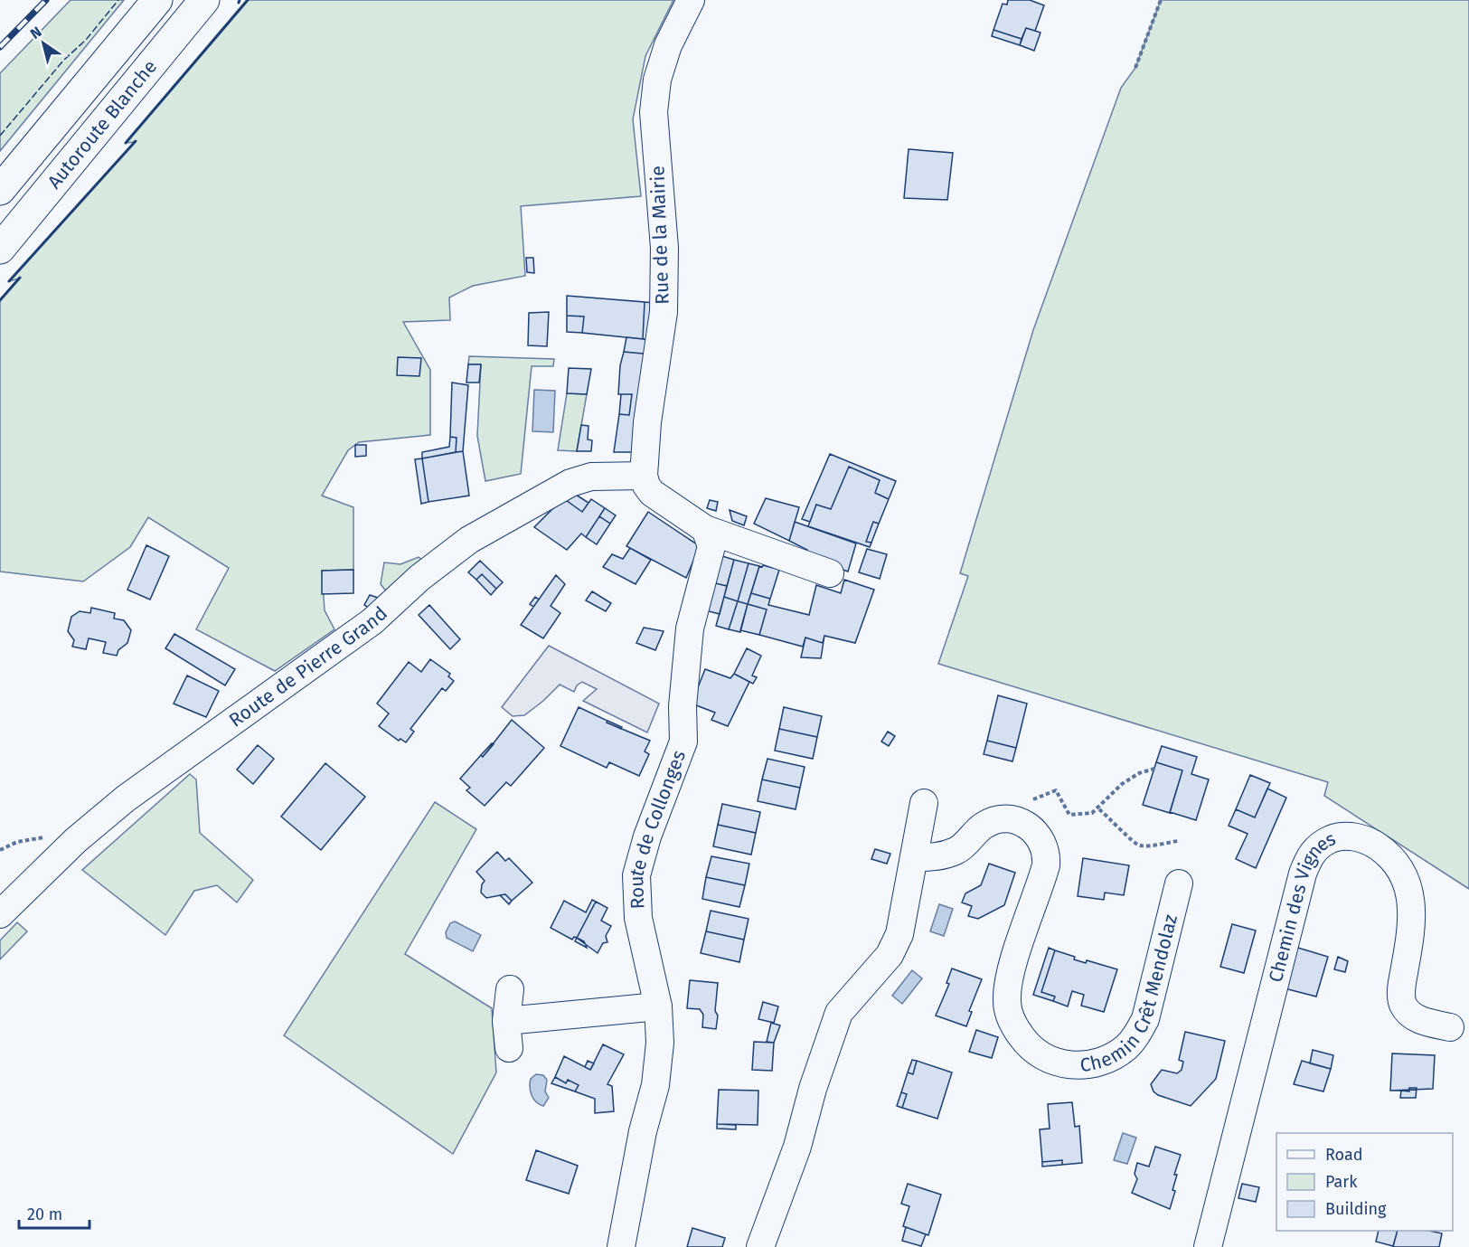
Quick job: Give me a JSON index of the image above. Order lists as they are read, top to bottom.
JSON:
{
  "streets": {
    "highway": ["Autoroute Blanche"],
    "street": [
      "Rue de la Mairie",
      "Route de Pierre Grand",
      "Route de Collonges",
      "Chemin des Vignes",
      "Chemin Crêt Mendolaz"
    ]
  },
  "crossings": [
    ["Rue de la Mairie", "Route de Pierre Grand"]
  ],
  "legend": ["Road", "Park", "Building"],
  "scale_bar": "20 m",
  "north": "top left"
}
